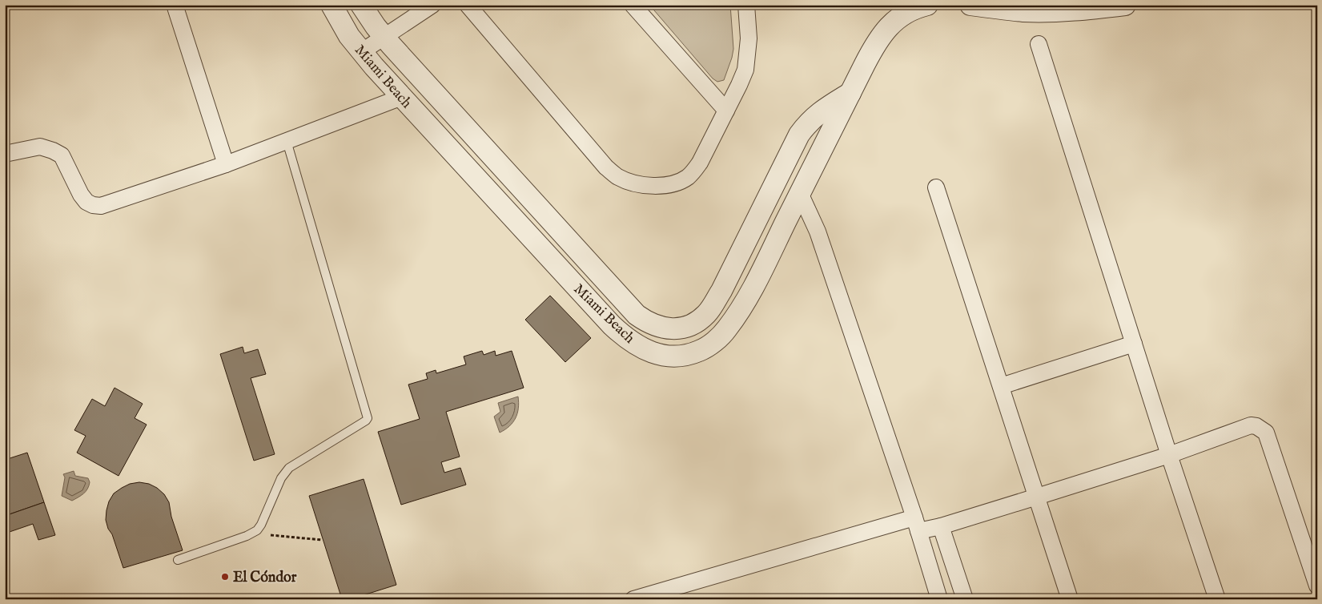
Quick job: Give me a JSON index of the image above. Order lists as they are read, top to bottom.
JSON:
{
  "streets": {
    "street": ["Miami Beach"]
  },
  "places": ["El Cóndor"]
}
